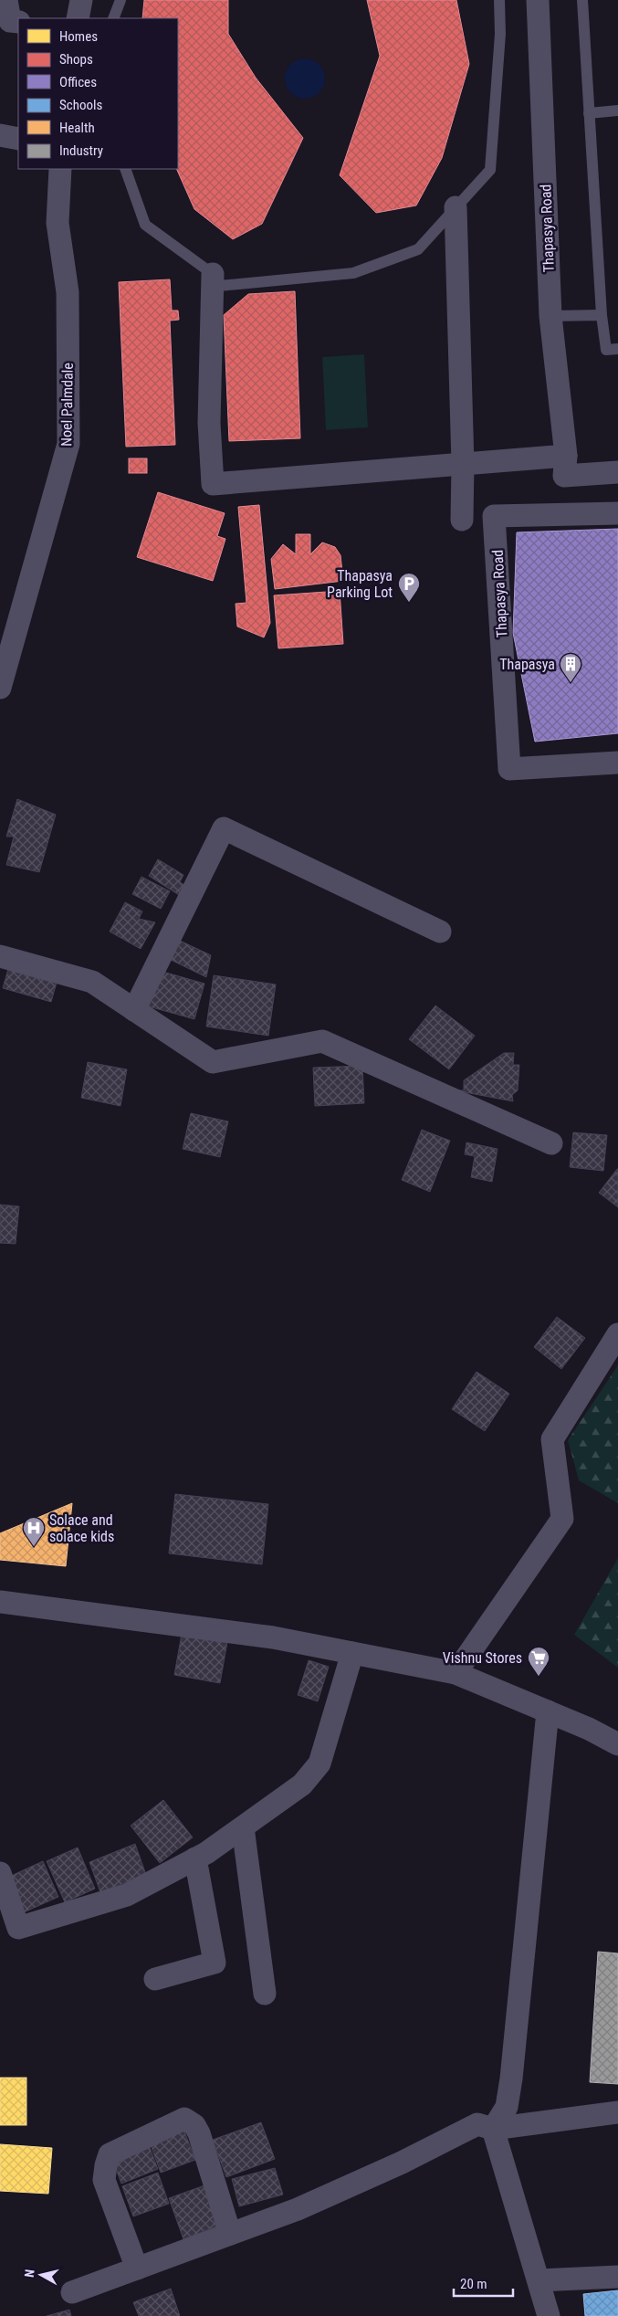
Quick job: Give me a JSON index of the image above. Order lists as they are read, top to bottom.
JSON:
{
  "streets": {
    "street": ["Thapasya Road", "Noel Palmdale"]
  },
  "places": {
    "parking": ["Thapasya Parking Lot"],
    "building": ["Thapasya"],
    "hospital": ["Solace and solace kids"],
    "supermarket": ["Vishnu Stores"]
  },
  "legend": [
    "Homes",
    "Shops",
    "Offices",
    "Schools",
    "Health",
    "Industry"
  ],
  "scale_bar": "20 m",
  "north": "left"
}
